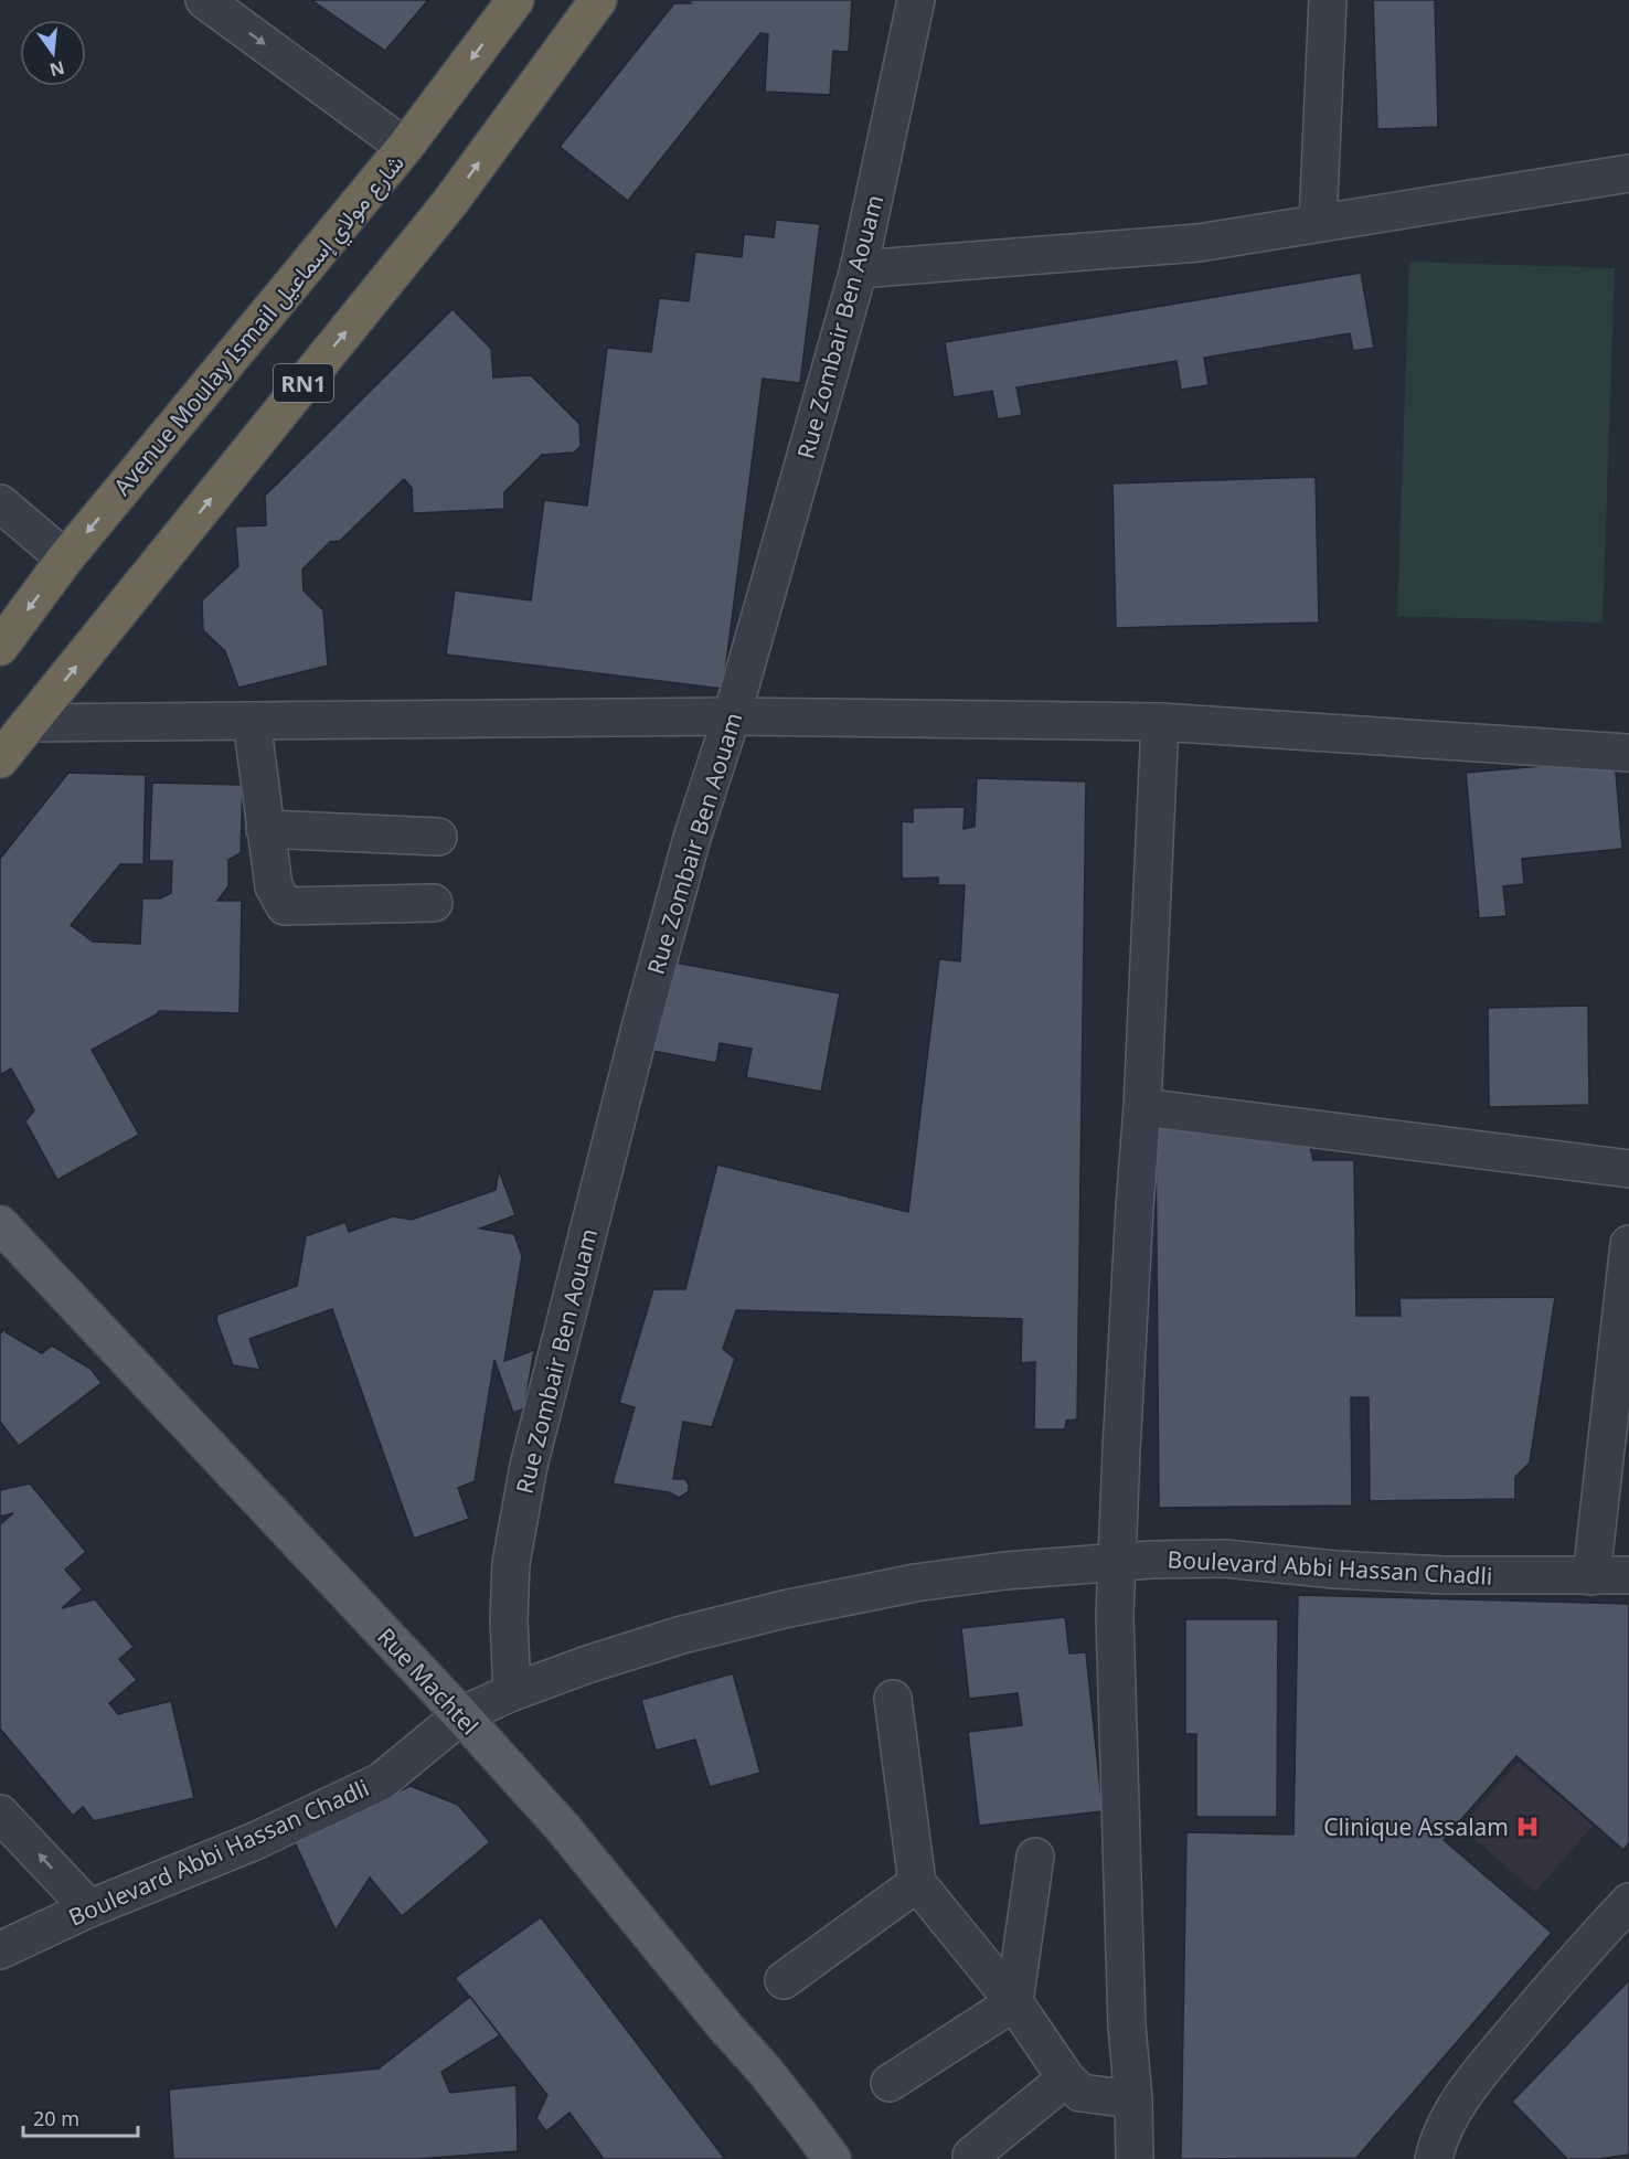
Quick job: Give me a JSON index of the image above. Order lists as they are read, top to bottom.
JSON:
{
  "streets": {
    "highway": ["Avenue Moulay Ismail شارع مولاي إسماعيل", "RN1"],
    "main road": ["Rue Machtel"],
    "street": ["Rue Zombair Ben Aouam", "Boulevard Abbi Hassan Chadli"]
  },
  "crossings": [
    ["Rue Zombair Ben Aouam", "Boulevard Abbi Hassan Chadli"],
    ["Boulevard Abbi Hassan Chadli", "Rue Machtel"]
  ],
  "places": {
    "hospital": ["Clinique Assalam"]
  },
  "scale_bar": "20 m",
  "north": "bottom"
}
